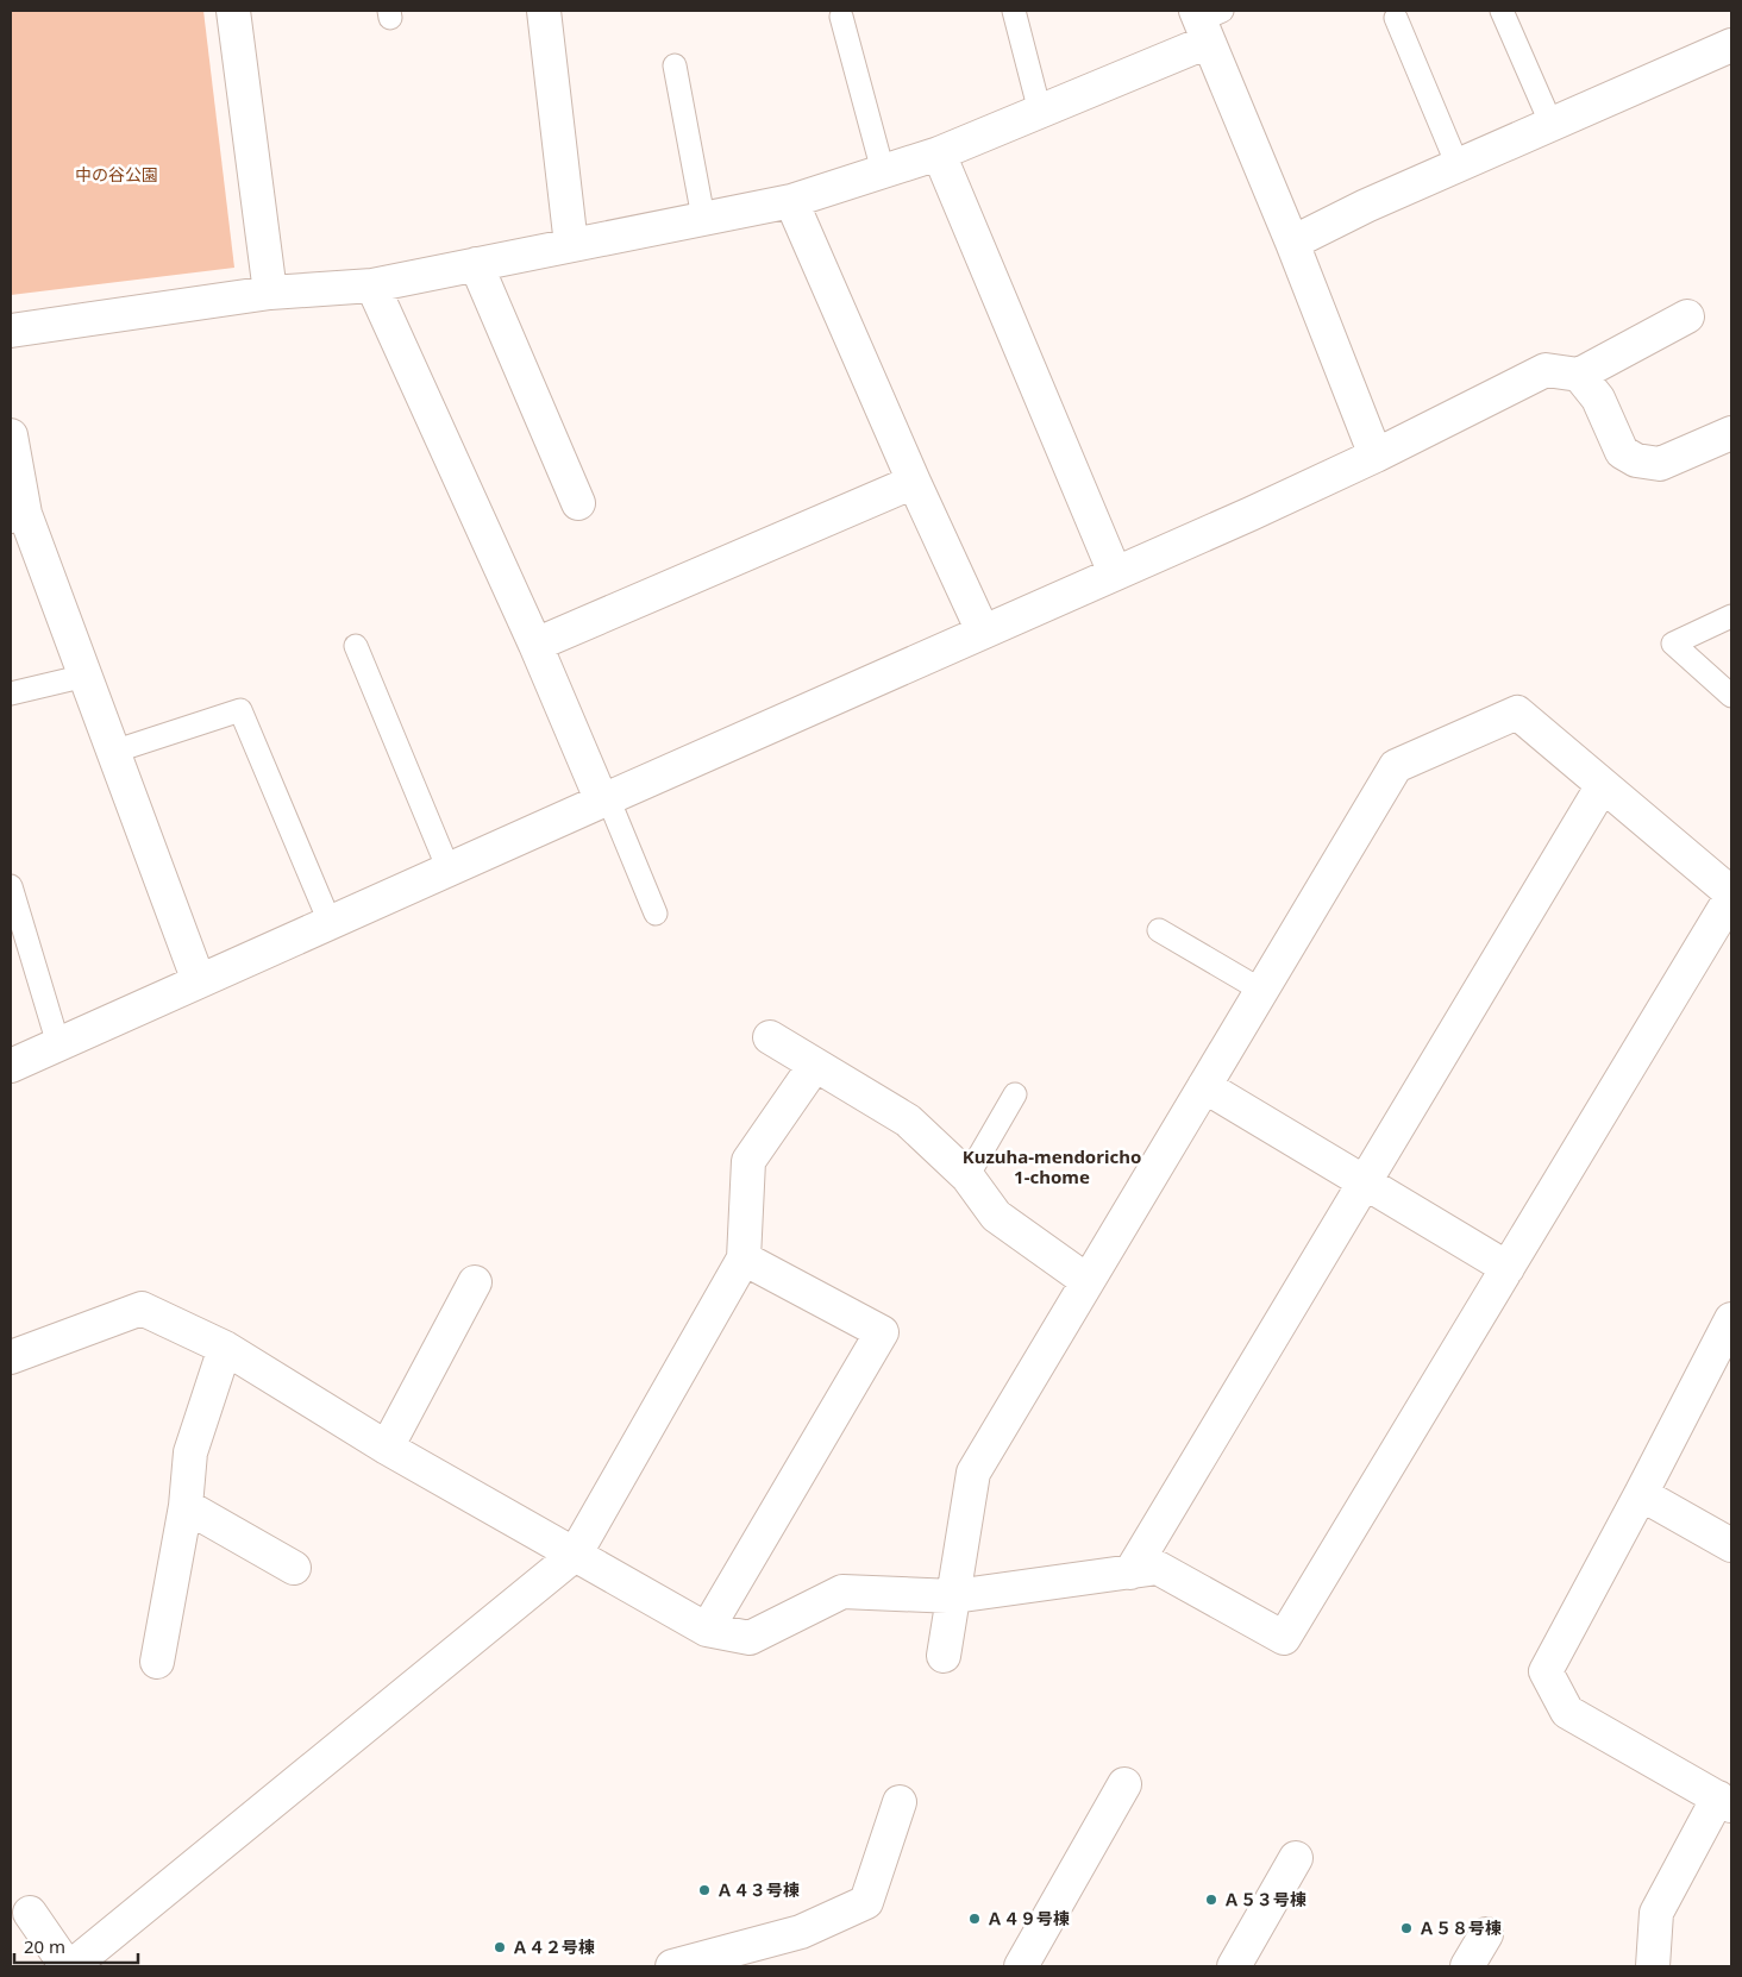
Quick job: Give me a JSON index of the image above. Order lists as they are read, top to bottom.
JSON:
{
  "districts": ["Kuzuha-mendoricho 1-chome"],
  "parks": ["中の谷公園"],
  "places": [
    "Ａ４３号棟",
    "Ａ５３号棟",
    "Ａ４９号棟",
    "Ａ５８号棟",
    "Ａ４２号棟"
  ],
  "scale_bar": "20 m"
}
